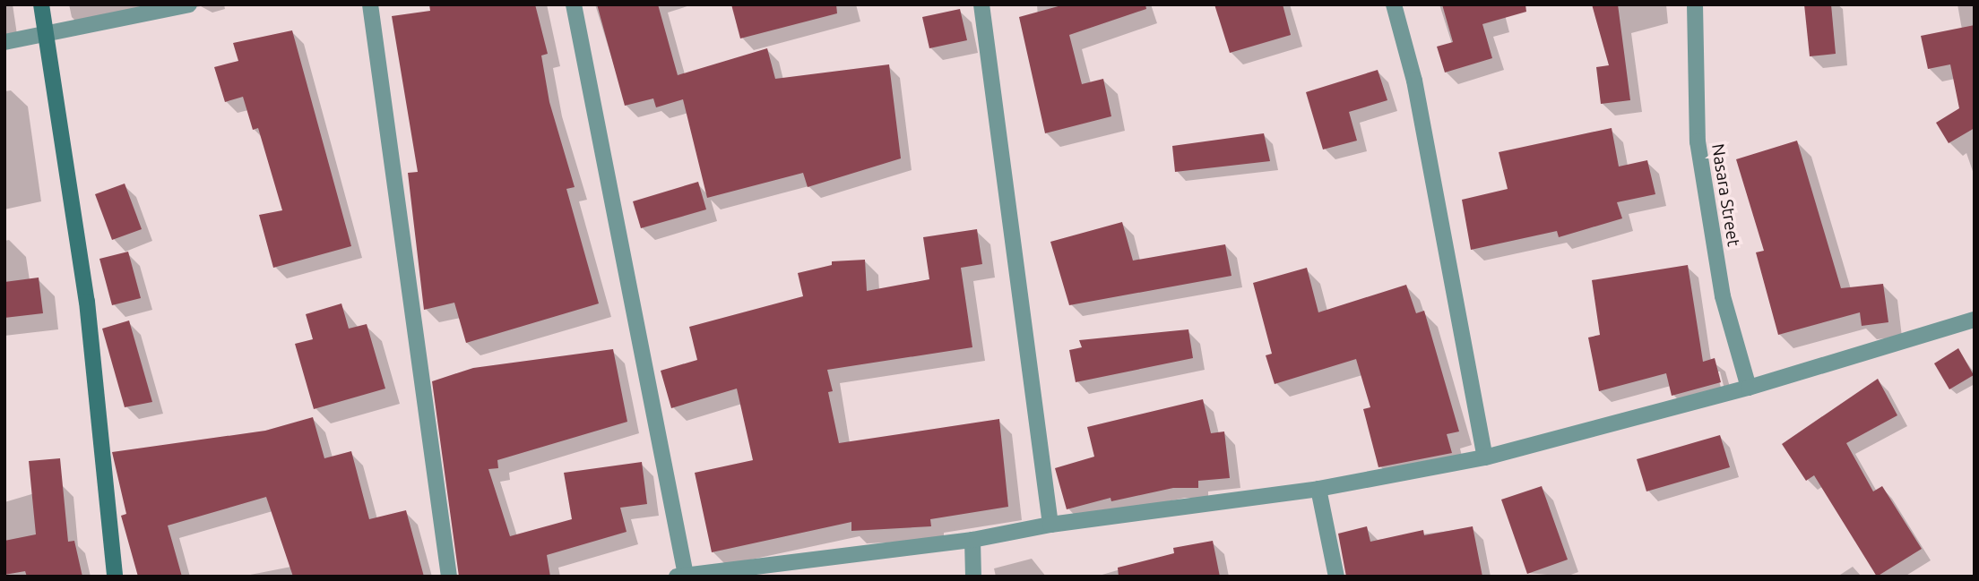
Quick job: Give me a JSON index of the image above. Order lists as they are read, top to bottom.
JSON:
{
  "streets": {
    "street": ["Nasara Street"]
  }
}
